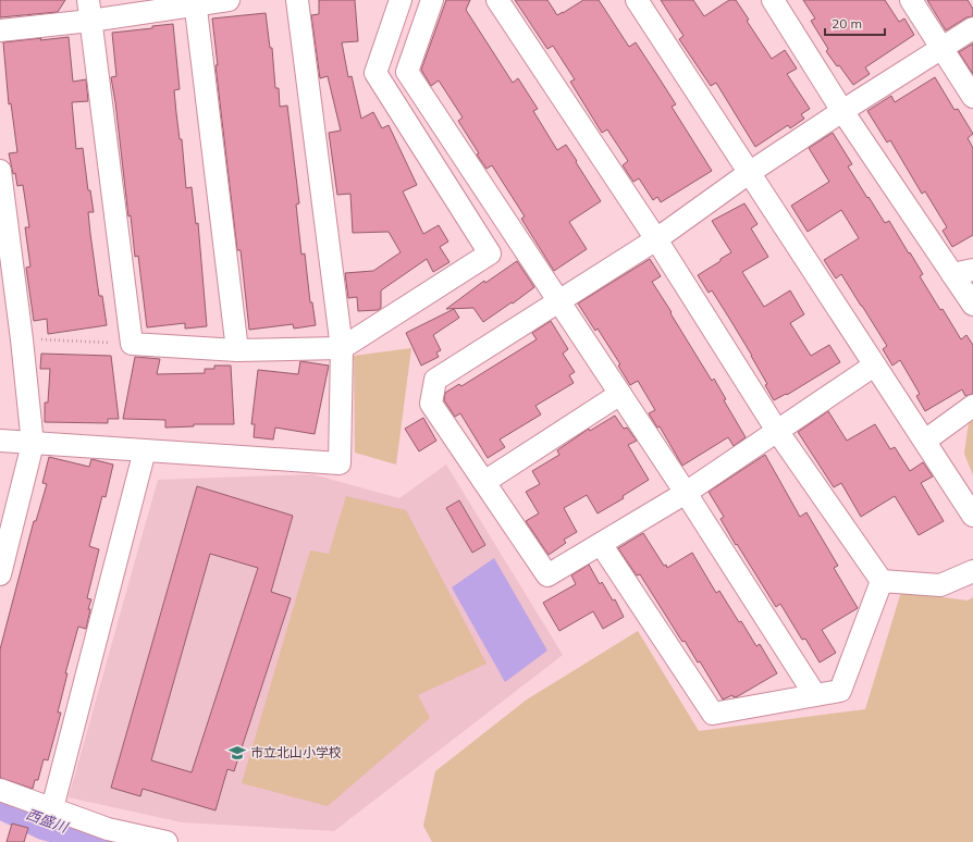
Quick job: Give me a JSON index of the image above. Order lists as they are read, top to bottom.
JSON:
{
  "water": ["西盛川"],
  "places": {
    "school or university": ["市立北山小学校"]
  },
  "scale_bar": "20 m"
}
